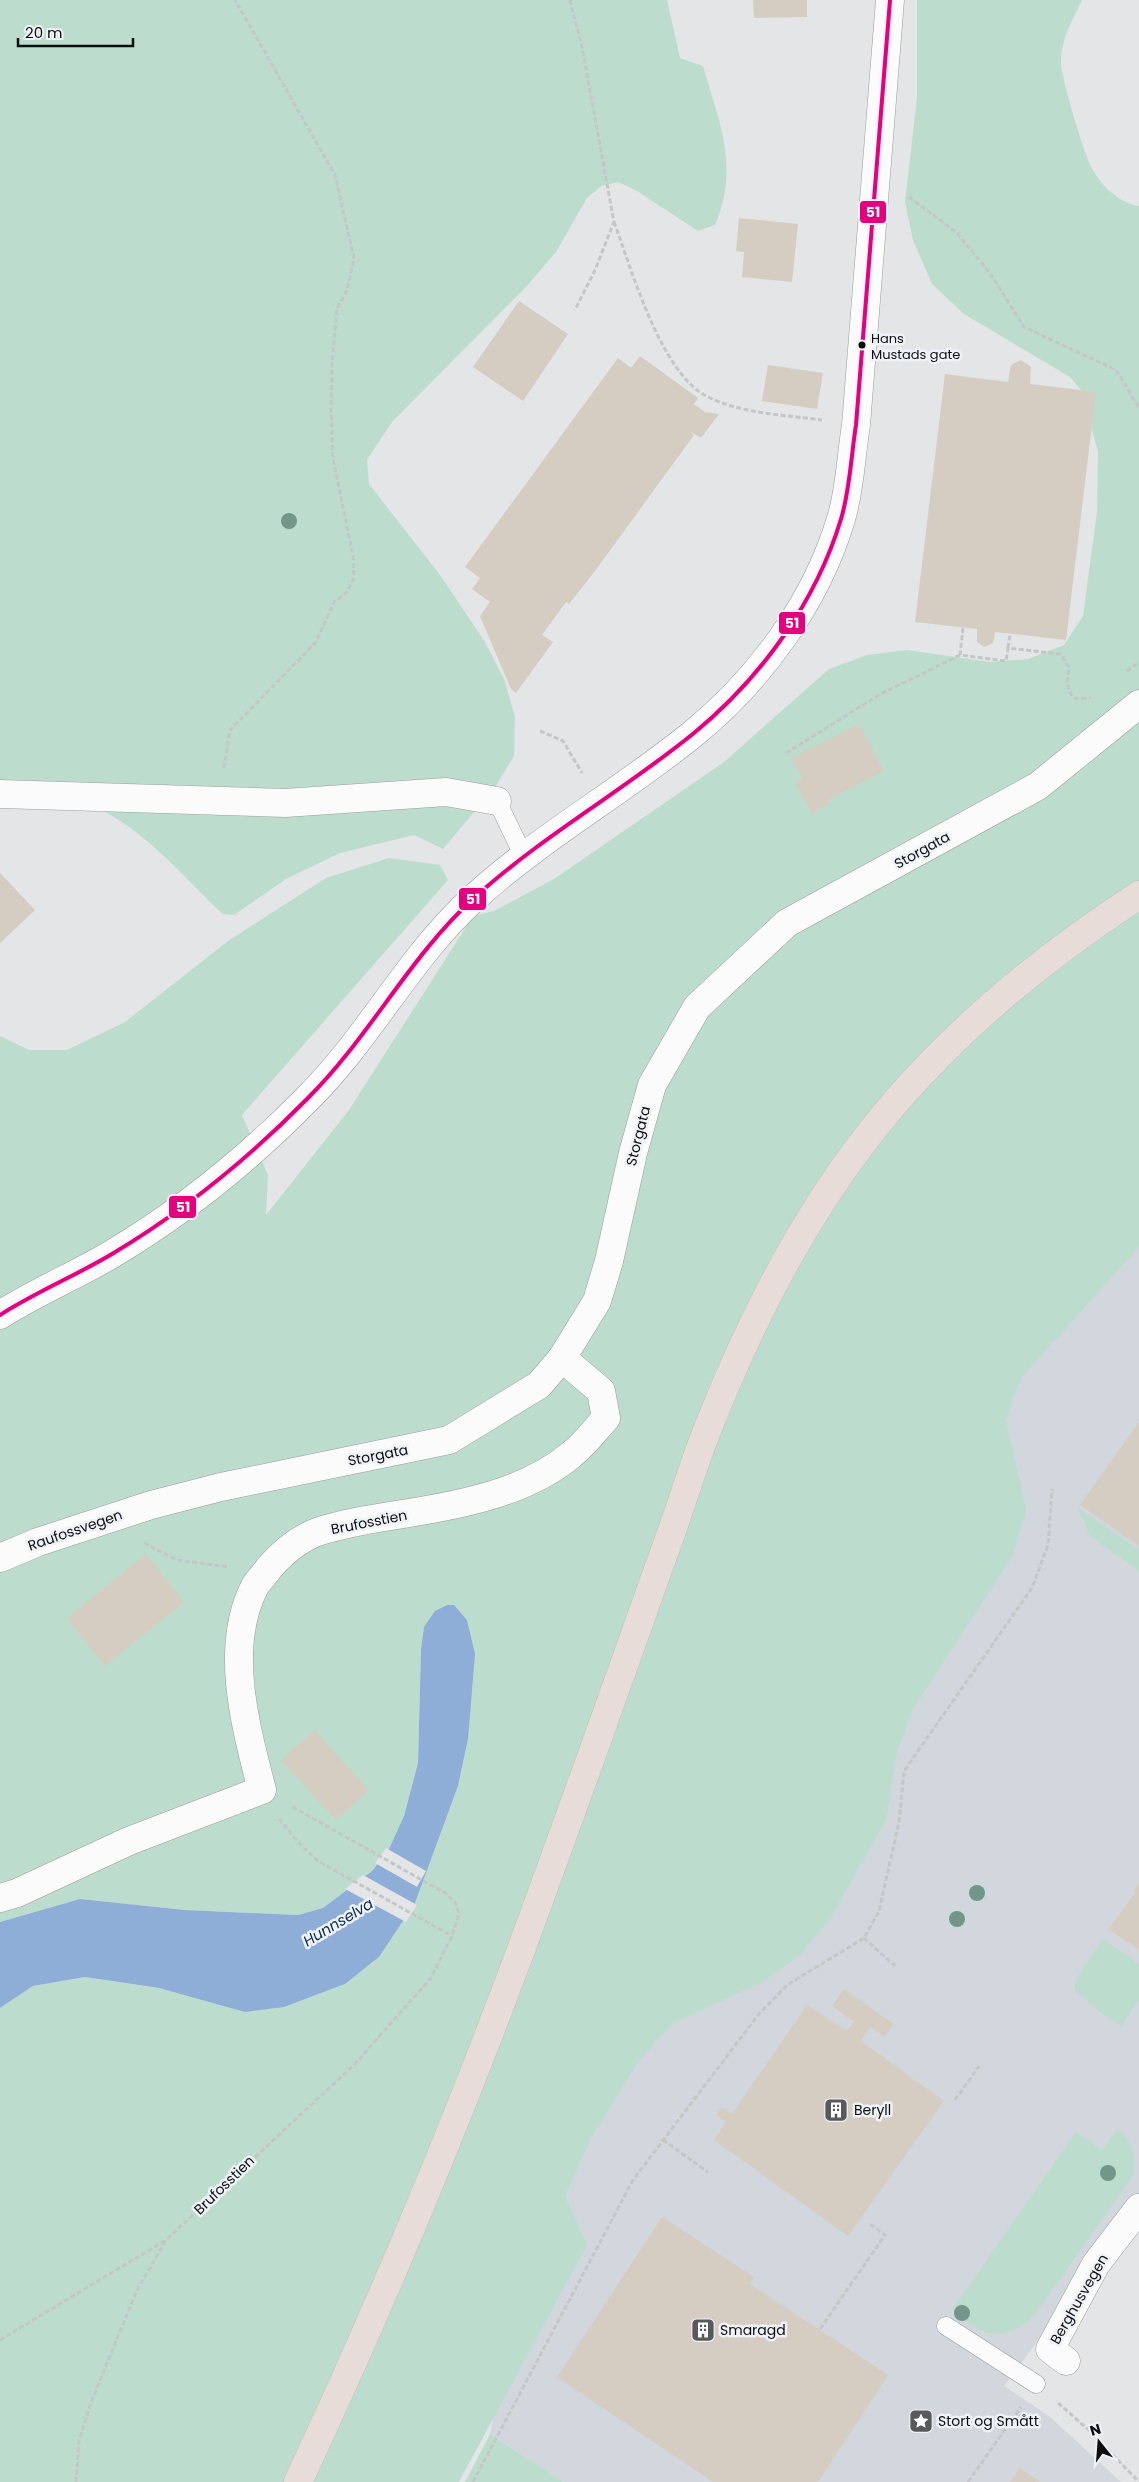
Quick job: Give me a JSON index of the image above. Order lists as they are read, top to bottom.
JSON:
{
  "streets": {
    "street": [
      "Storgata",
      "Brufosstien",
      "Raufossvegen",
      "Berghusvegen"
    ]
  },
  "crossings": [
    ["Storgata", "Brufosstien"],
    ["Storgata", "Raufossvegen"]
  ],
  "water": ["Hunnselva"],
  "places": {
    "other": ["Hans Mustads gate"],
    "building": ["Beryll", "Smaragd"],
    "place": ["Stort og Smått"]
  },
  "lines": ["transit line 51"],
  "scale_bar": "20 m",
  "north": "top"
}
